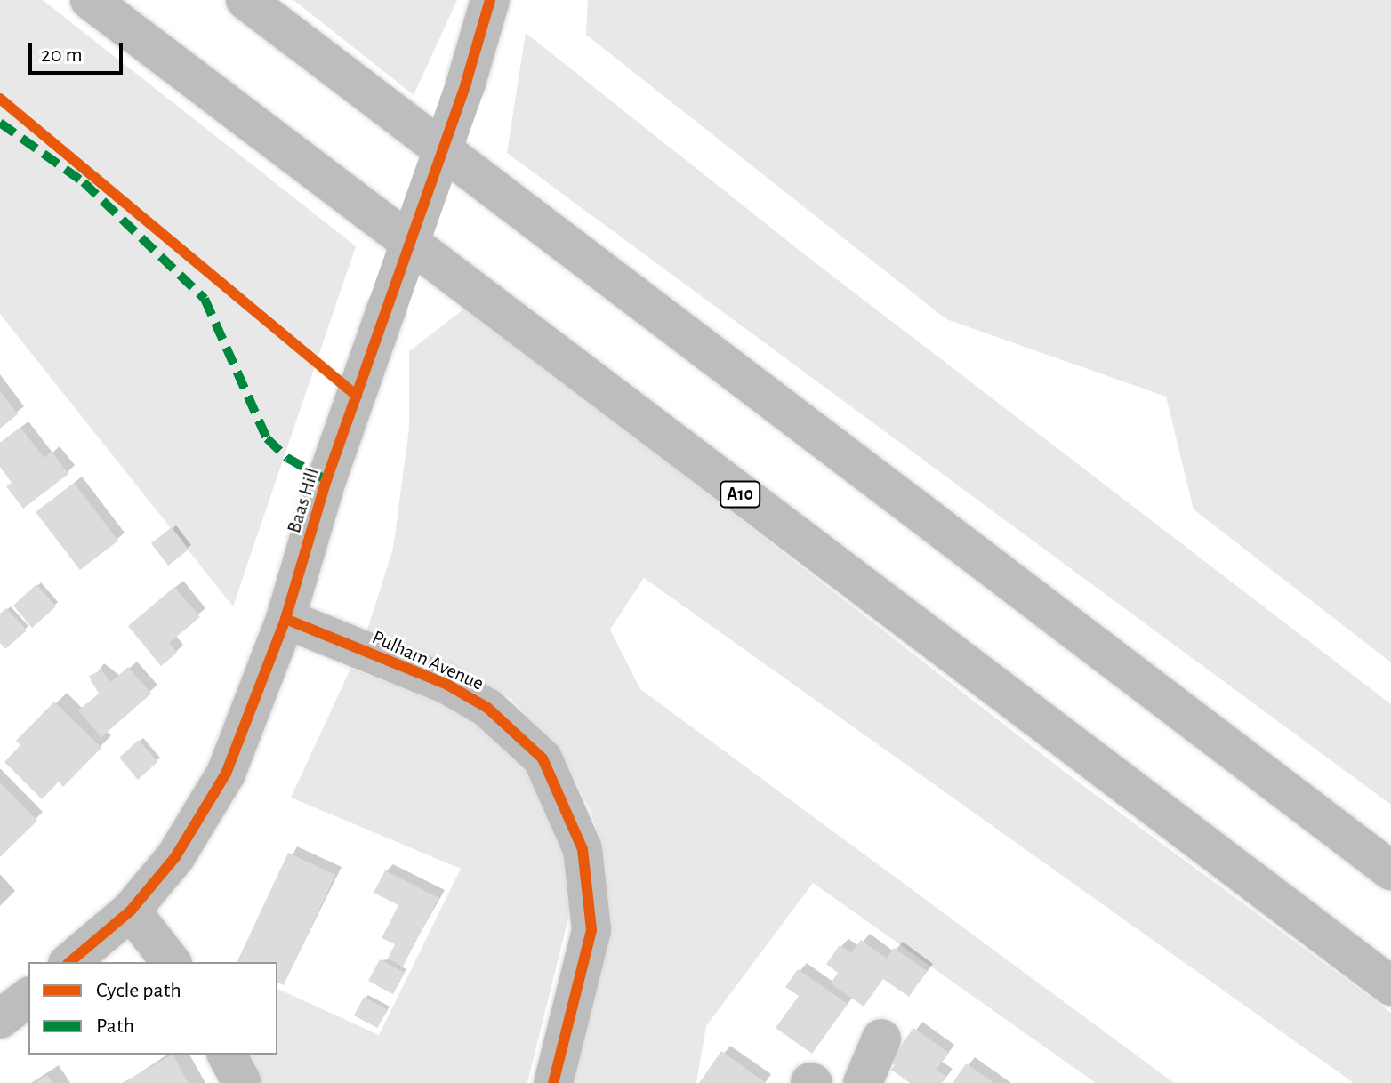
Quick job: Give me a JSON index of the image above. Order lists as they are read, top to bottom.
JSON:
{
  "streets": {
    "main road": ["A10", "Baas Hill", "Pulham Avenue"]
  },
  "crossings": [
    ["Baas Hill", "Pulham Avenue"]
  ],
  "legend": ["Cycle path", "Path"],
  "scale_bar": "20 m"
}
